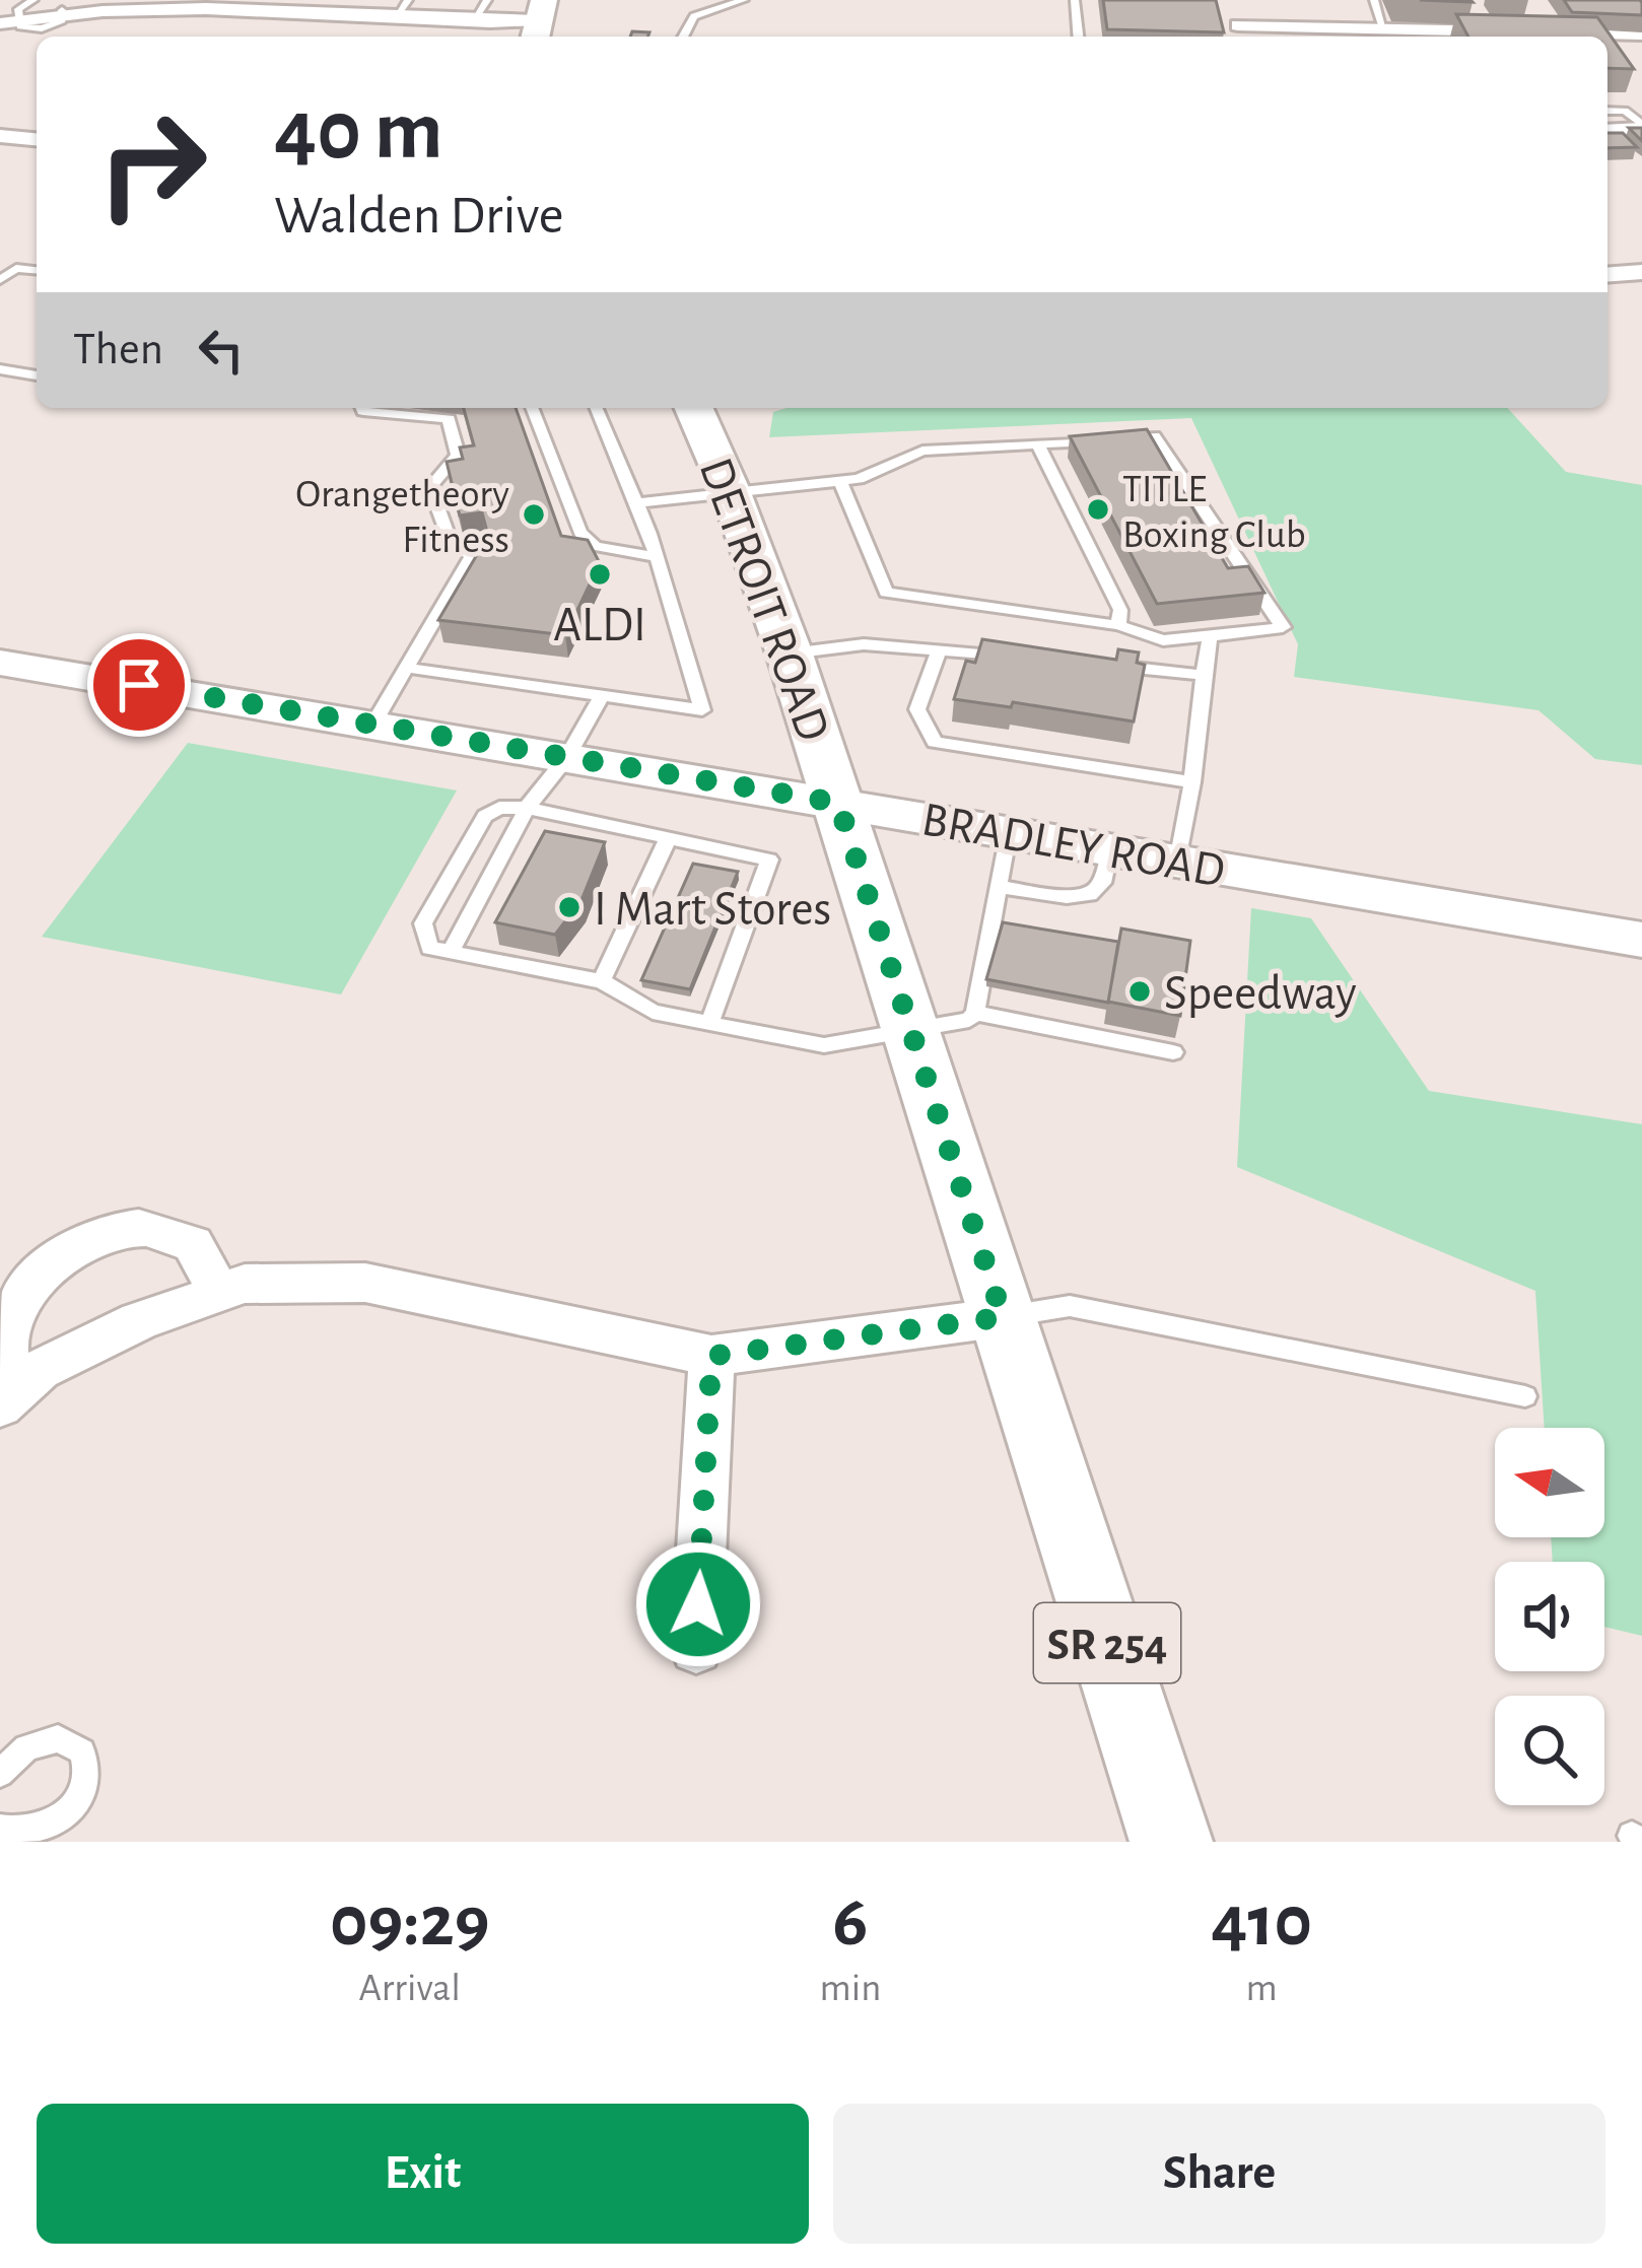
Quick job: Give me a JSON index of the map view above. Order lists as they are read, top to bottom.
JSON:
{
  "streets": {
    "main road": ["DETROIT ROAD", "SR 254"],
    "street": ["BRADLEY ROAD"]
  },
  "crossings": [
    ["DETROIT ROAD", "BRADLEY ROAD"]
  ],
  "places": [
    "TITLE Boxing Club",
    "Orangetheory Fitness",
    "ALDI",
    "I Mart Stores",
    "Speedway"
  ],
  "north": "left",
  "page": {
    "turn": ["40 m", "Walden Drive"],
    "then": "Then",
    "eta": [
      "09:29",
      "Arrival",
      "6",
      "min",
      "410",
      "m"
    ],
    "buttons": ["Exit", "Share"]
  }
}
